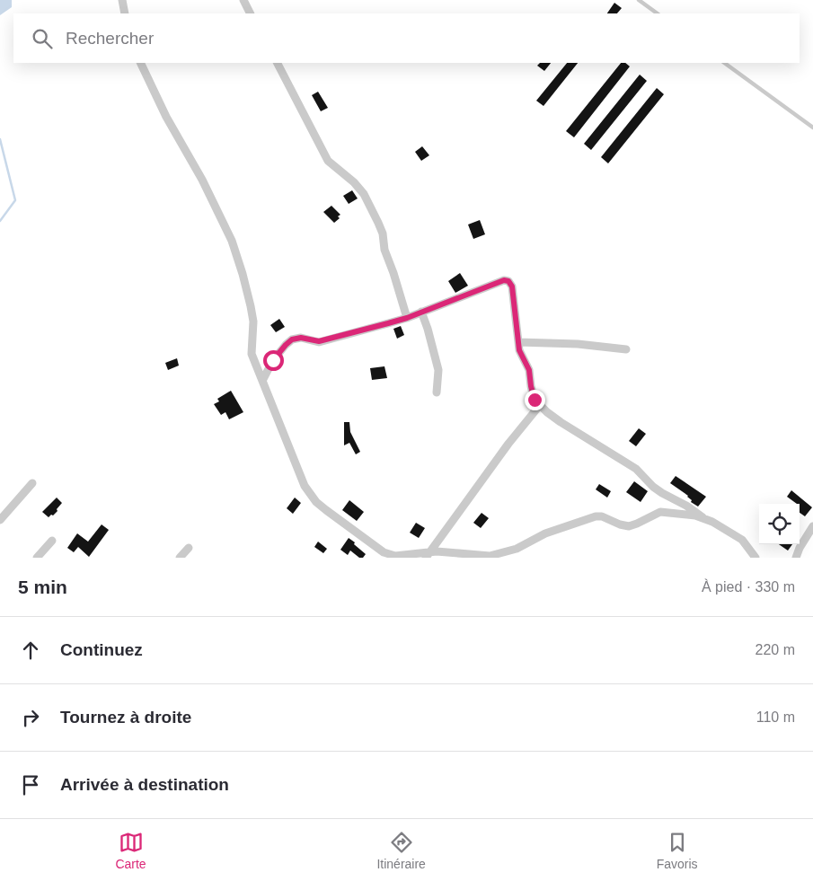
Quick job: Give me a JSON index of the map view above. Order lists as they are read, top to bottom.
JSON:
{
  "page": {
    "search": "Rechercher",
    "heading": ["5 min", "À pied · 330 m"],
    "list": [
      ["Continuez", "220 m"],
      ["Tournez à droite", "110 m"],
      "Arrivée à destination"
    ],
    "nav": ["Carte", "Itinéraire", "Favoris"]
  }
}
